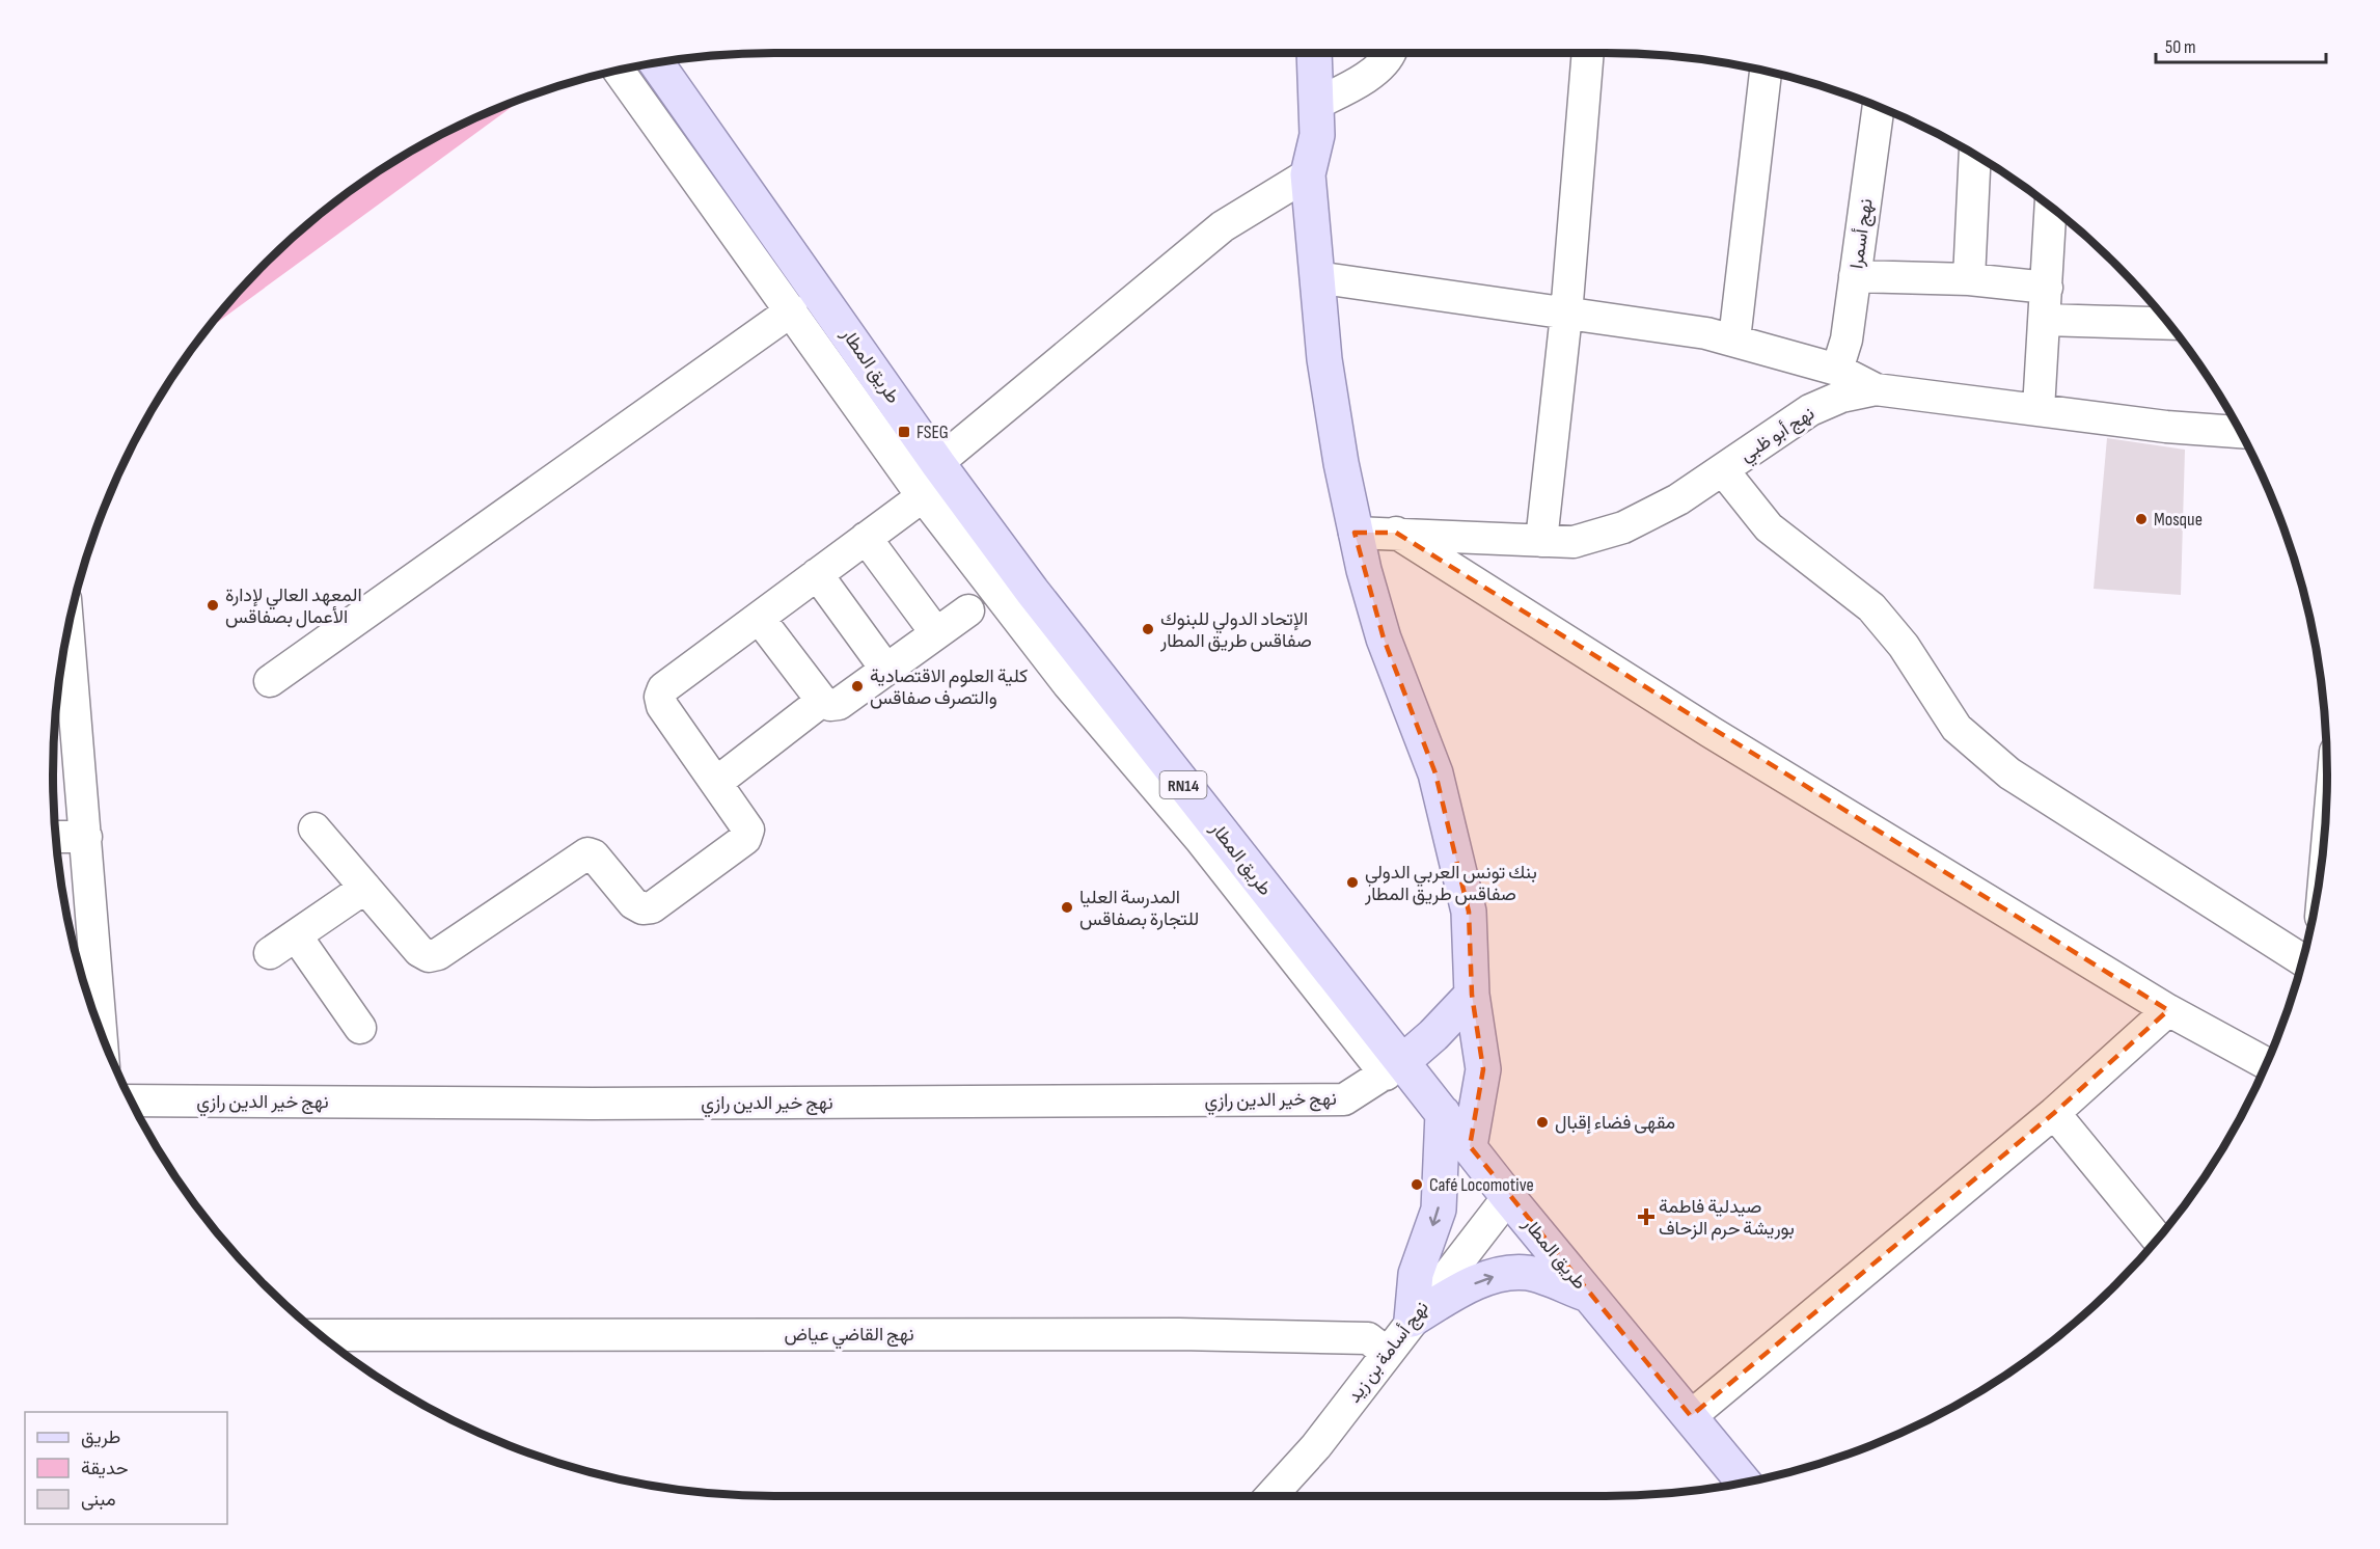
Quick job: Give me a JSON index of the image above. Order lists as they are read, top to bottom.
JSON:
{
  "streets": {
    "main road": ["طريق المطار", "RN14"],
    "street": [
      "نهج أسمرا",
      "نهج أبو ظبي",
      "نهج خير الدين رازي",
      "نهج القاضي عياض",
      "نهج أسامة بن زيد"
    ]
  },
  "crossings": [
    ["طريق المطار", "نهج خير الدين رازي"],
    ["طريق المطار", "نهج أسامة بن زيد"],
    ["نهج القاضي عياض", "نهج أسامة بن زيد"]
  ],
  "places": {
    "transit": ["FSEG"],
    "other": [
      "Mosque",
      "المعهد العالي لإدارة الأعمال بصفاقس",
      "الإتحاد الدولي للبنوك صفاقس طريق المطار",
      "كلية العلوم الاقتصادية والتصرف صفاقس",
      "بنك تونس العربي الدولي صفاقس طريق المطار",
      "المدرسة العليا للتجارة بصفاقس",
      "مقهى فضاء إقبال",
      "Café Locomotive"
    ],
    "health": ["صيدلية فاطمة بوريشة حرم الزحاف"]
  },
  "legend": ["طريق", "حديقة", "مبنى"],
  "scale_bar": "50 m"
}
